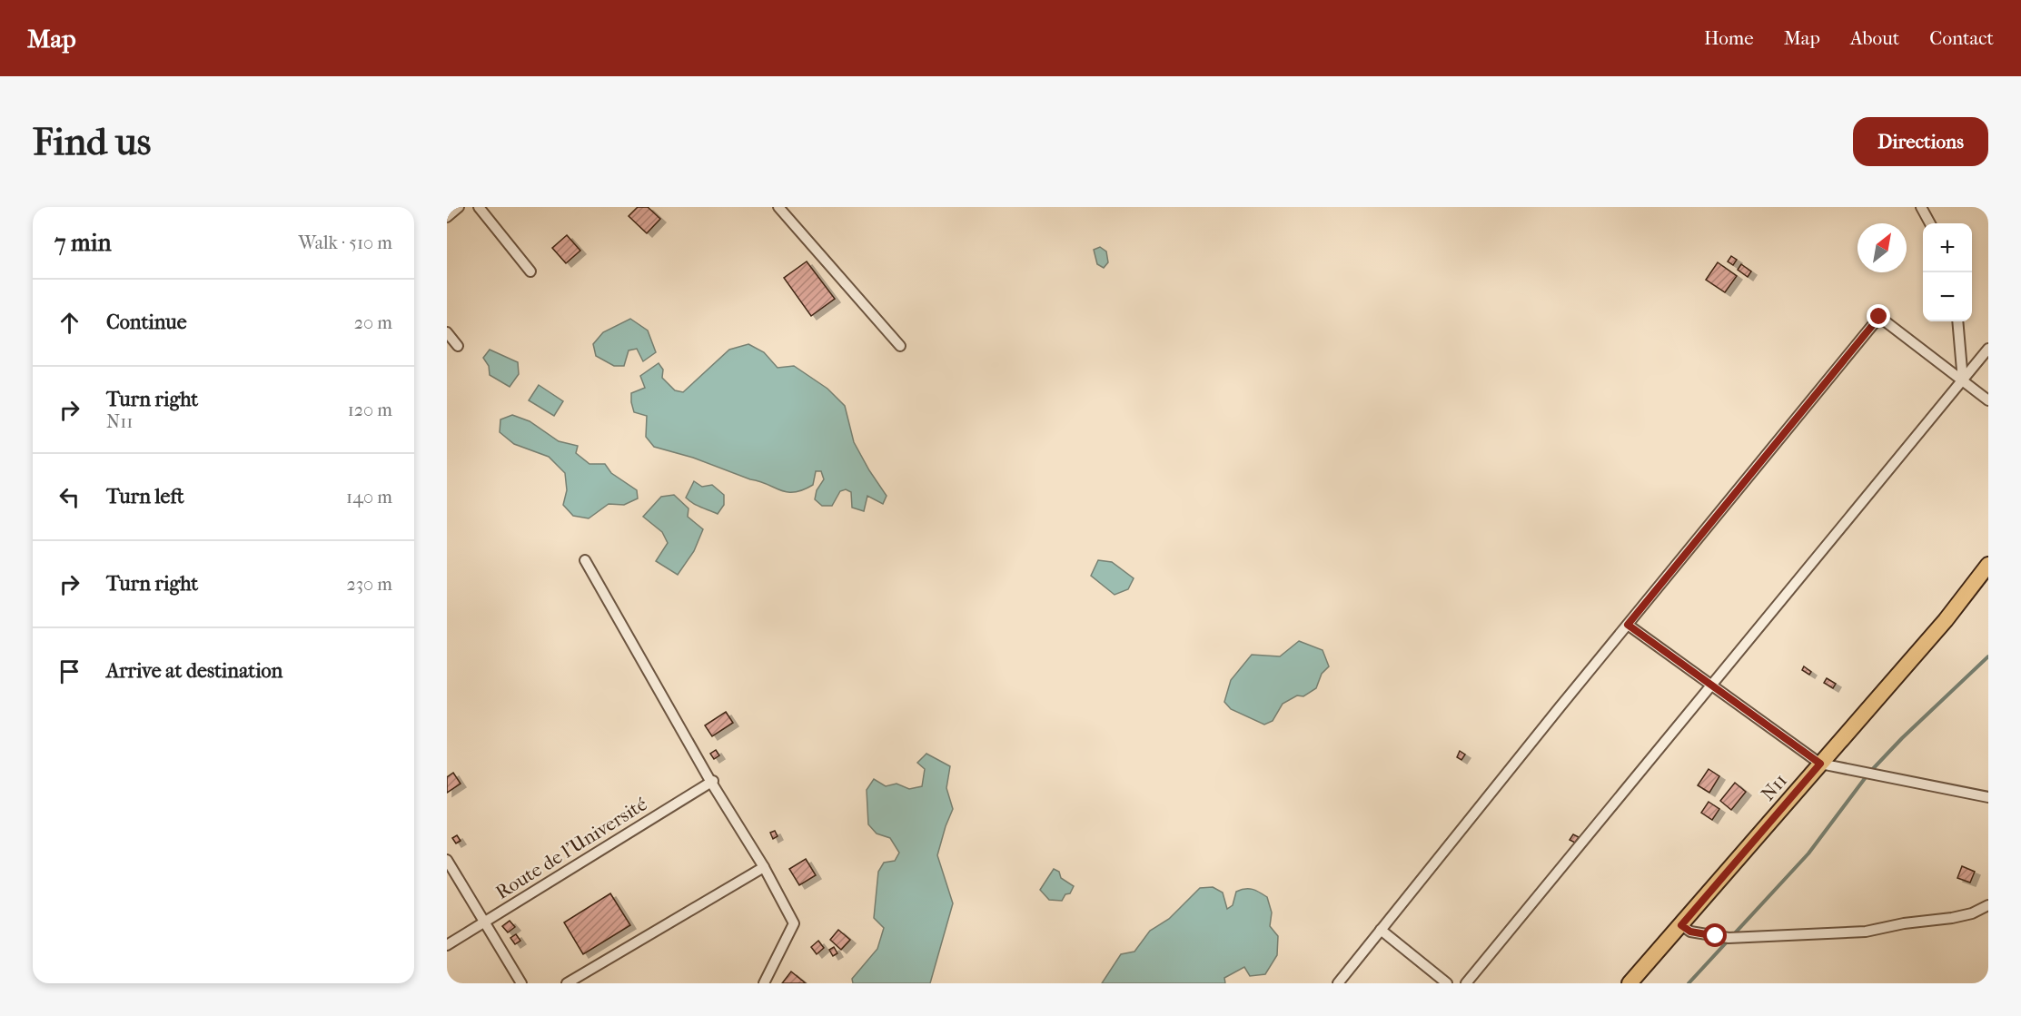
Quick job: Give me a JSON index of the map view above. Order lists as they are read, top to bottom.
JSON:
{
  "streets": {
    "main road": ["N11"],
    "street": ["Route de l'Université"]
  },
  "north": "top right",
  "page": {
    "header": "Map",
    "nav": [
      "Home",
      "Map",
      "About",
      "Contact"
    ],
    "buttons": "Directions",
    "title": "Find us",
    "heading": ["7 min", "Walk · 510 m"],
    "map_buttons": ["+", "−"],
    "list": [
      ["Continue", "20 m"],
      ["Turn right", "N11", "120 m"],
      ["Turn left", "140 m"],
      ["Turn right", "230 m"],
      "Arrive at destination"
    ]
  }
}
